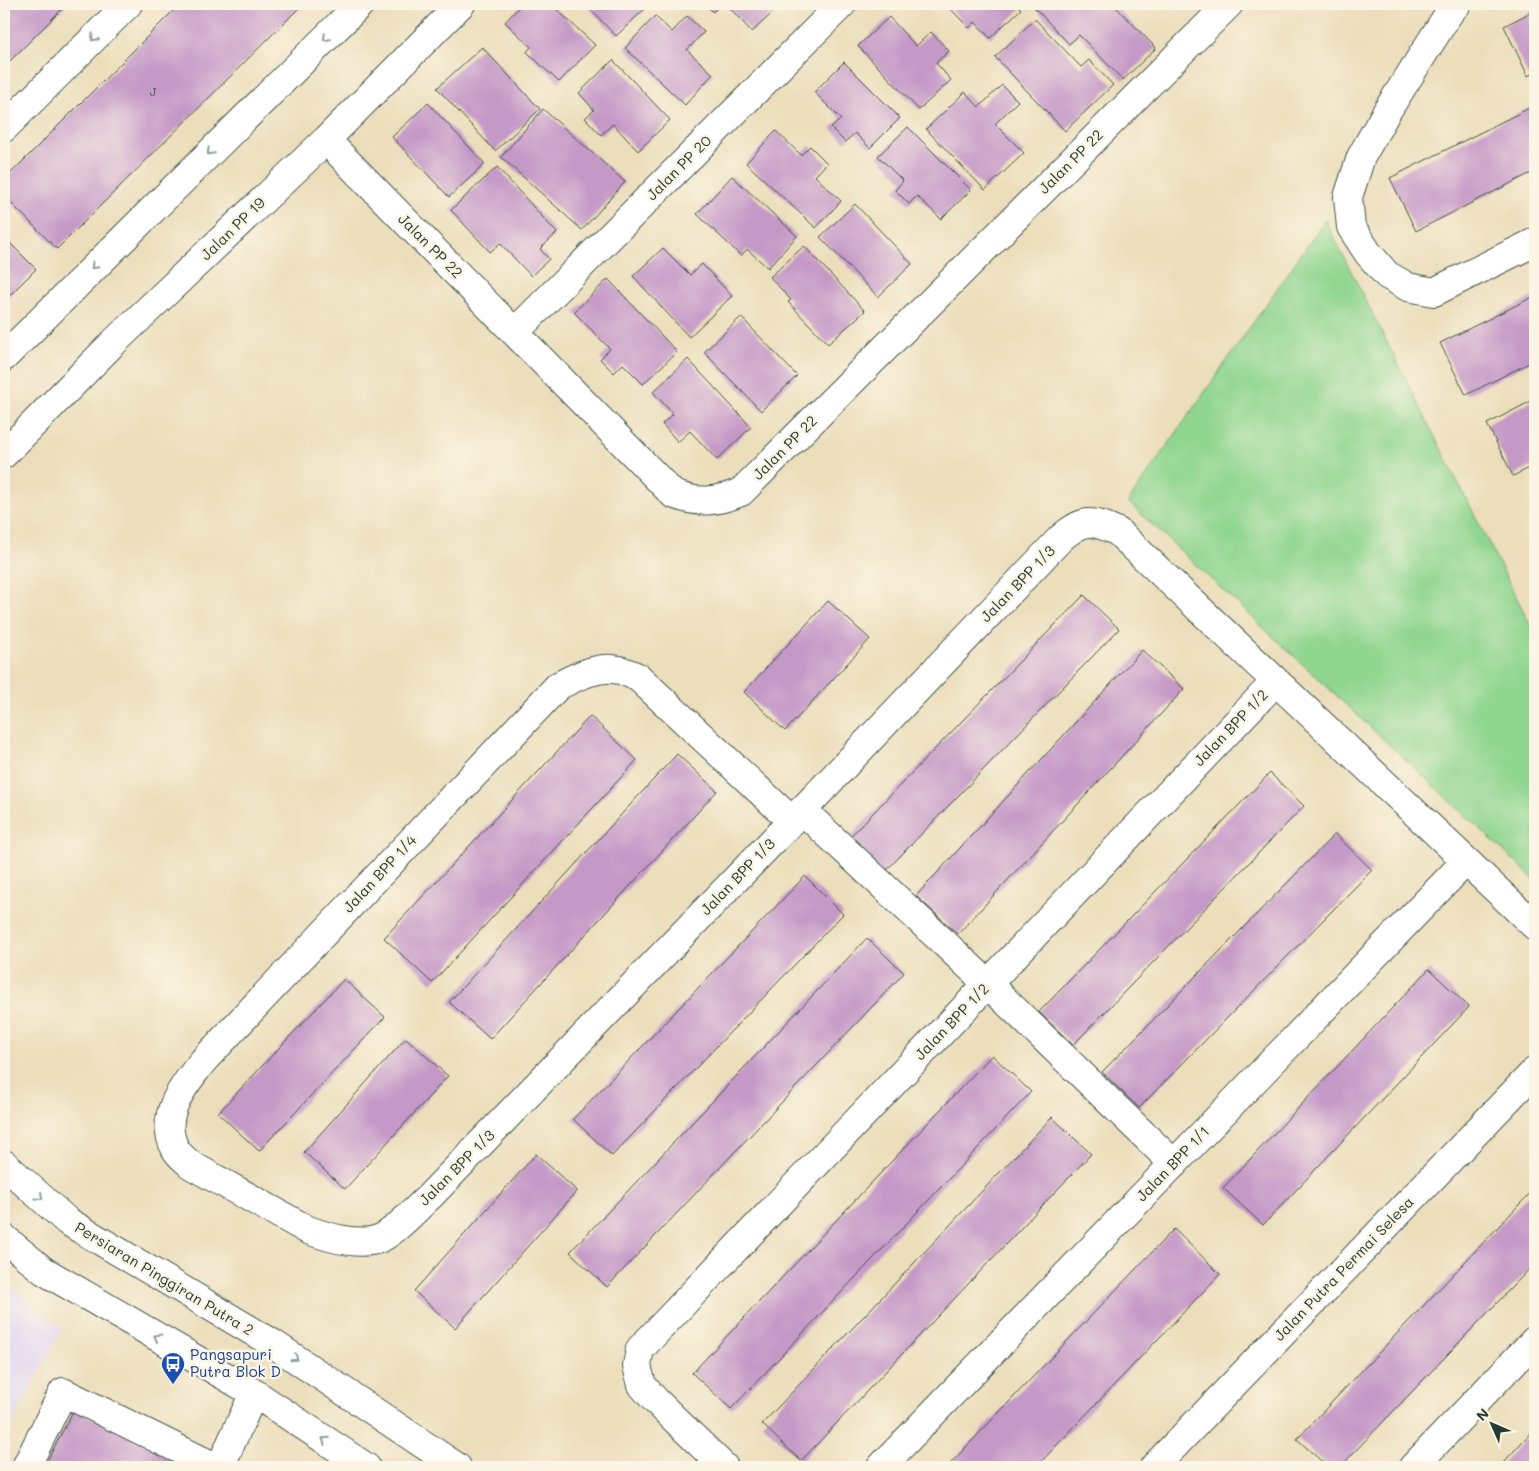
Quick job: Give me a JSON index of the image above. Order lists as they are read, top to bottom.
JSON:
{
  "streets": {
    "street": [
      "Jalan PP 22",
      "Jalan PP 20",
      "Jalan PP 19",
      "Jalan BPP 1/3",
      "Jalan BPP 1/2",
      "Jalan BPP 1/4",
      "Jalan BPP 1/1",
      "Jalan Putra Permai Selesa",
      "Persiaran Pinggiran Putra 2"
    ]
  },
  "crossings": [
    ["Jalan PP 22", "Jalan PP 20"],
    ["Jalan PP 22", "Jalan PP 19"],
    ["Jalan BPP 1/3", "Jalan BPP 1/2"],
    ["Jalan BPP 1/3", "Jalan BPP 1/4"]
  ],
  "places": {
    "bus stop": ["Pangsapuri Putra Blok D"]
  },
  "house_numbers": ["J"],
  "north": "top left"
}
